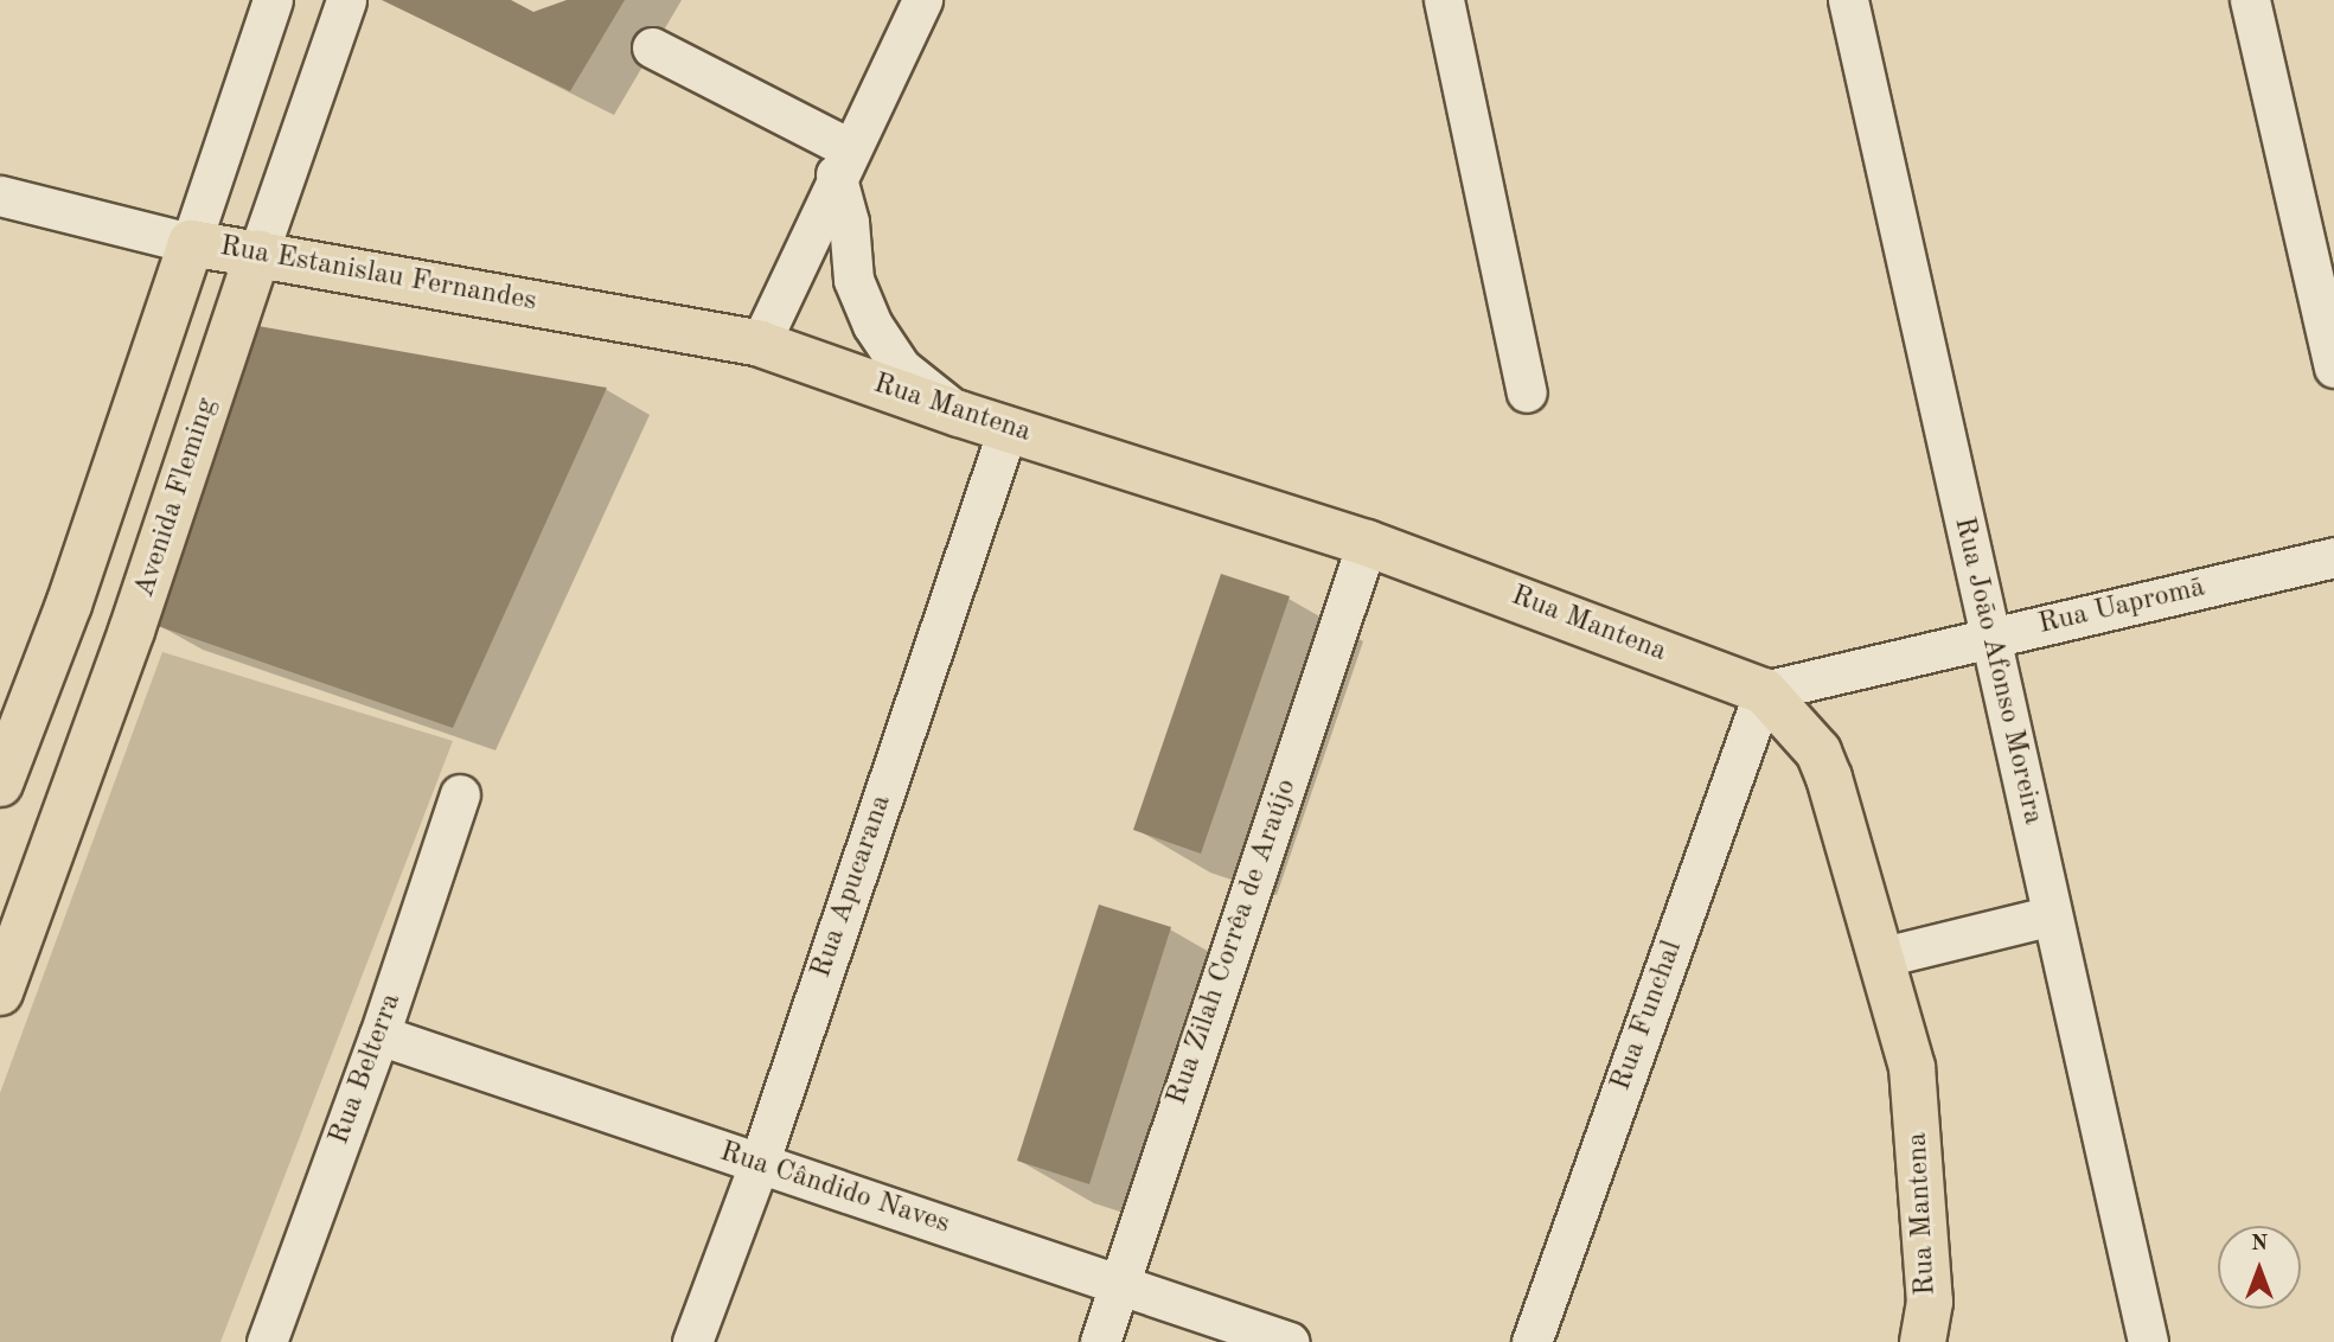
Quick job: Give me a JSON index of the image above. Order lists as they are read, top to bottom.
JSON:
{
  "streets": {
    "main road": ["Rua Estanislau Fernandes", "Rua Mantena", "Avenida Fleming"],
    "street": [
      "Rua Uapromã",
      "Rua João Afonso Moreira",
      "Rua Apucarana",
      "Rua Zilah Corrêa de Araújo",
      "Rua Funchal",
      "Rua Belterra",
      "Rua Cândido Naves"
    ]
  },
  "crossings": [
    ["Rua Estanislau Fernandes", "Rua Mantena"],
    ["Rua Estanislau Fernandes", "Avenida Fleming"],
    ["Rua Mantena", "Rua Uapromã"],
    ["Rua Mantena", "Rua Apucarana"],
    ["Rua Mantena", "Rua Zilah Corrêa de Araújo"],
    ["Rua Mantena", "Rua Funchal"],
    ["Rua Uapromã", "Rua João Afonso Moreira"],
    ["Rua Uapromã", "Rua Funchal"],
    ["Rua Apucarana", "Rua Cândido Naves"],
    ["Rua Zilah Corrêa de Araújo", "Rua Cândido Naves"],
    ["Rua Belterra", "Rua Cândido Naves"]
  ],
  "north": "top"
}
